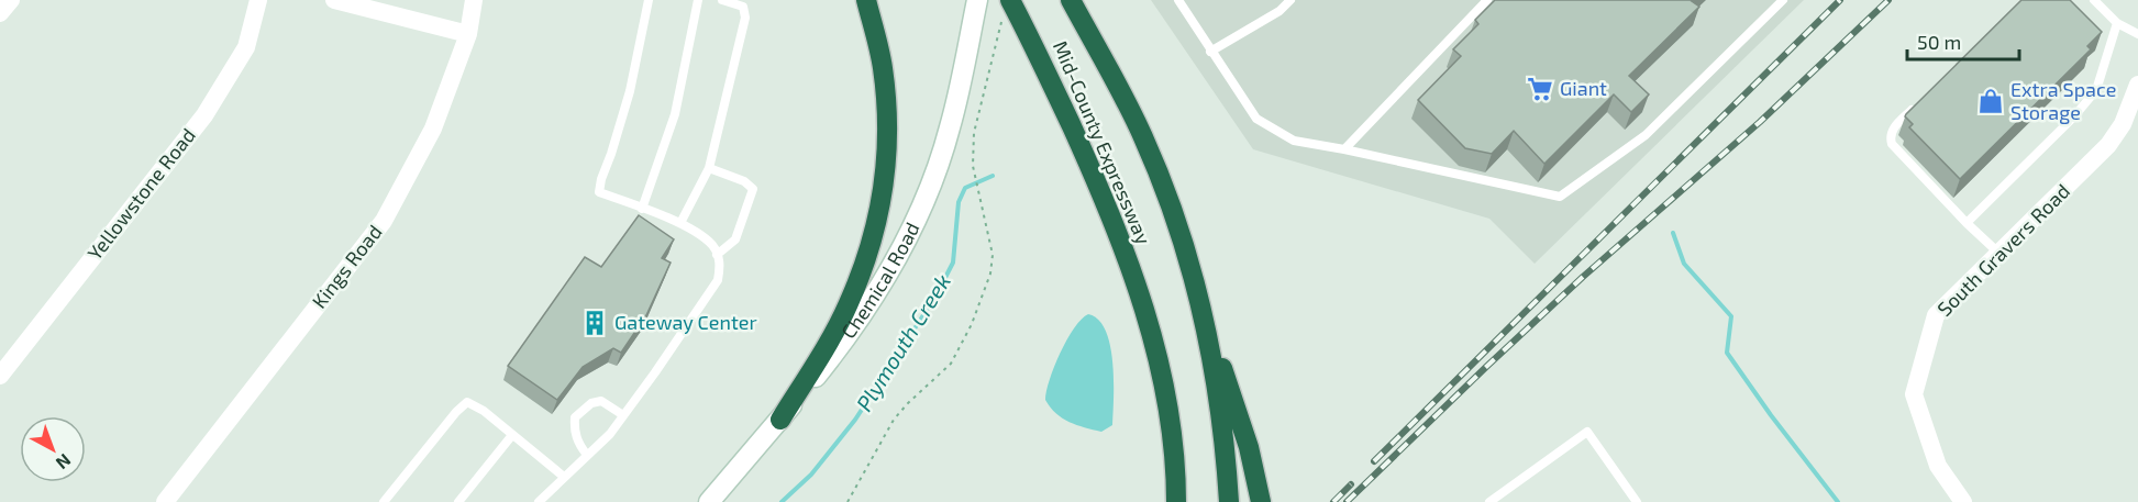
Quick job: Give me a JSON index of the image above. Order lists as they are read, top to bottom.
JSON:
{
  "streets": {
    "highway": ["Mid-County Expressway"],
    "main road": ["Chemical Road"],
    "street": ["Yellowstone Road", "South Gravers Road", "Kings Road"]
  },
  "water": ["Plymouth Creek"],
  "places": {
    "supermarket": ["Giant"],
    "shop": ["Extra Space Storage"],
    "building": ["Gateway Center"]
  },
  "scale_bar": "50 m",
  "north": "bottom right"
}
